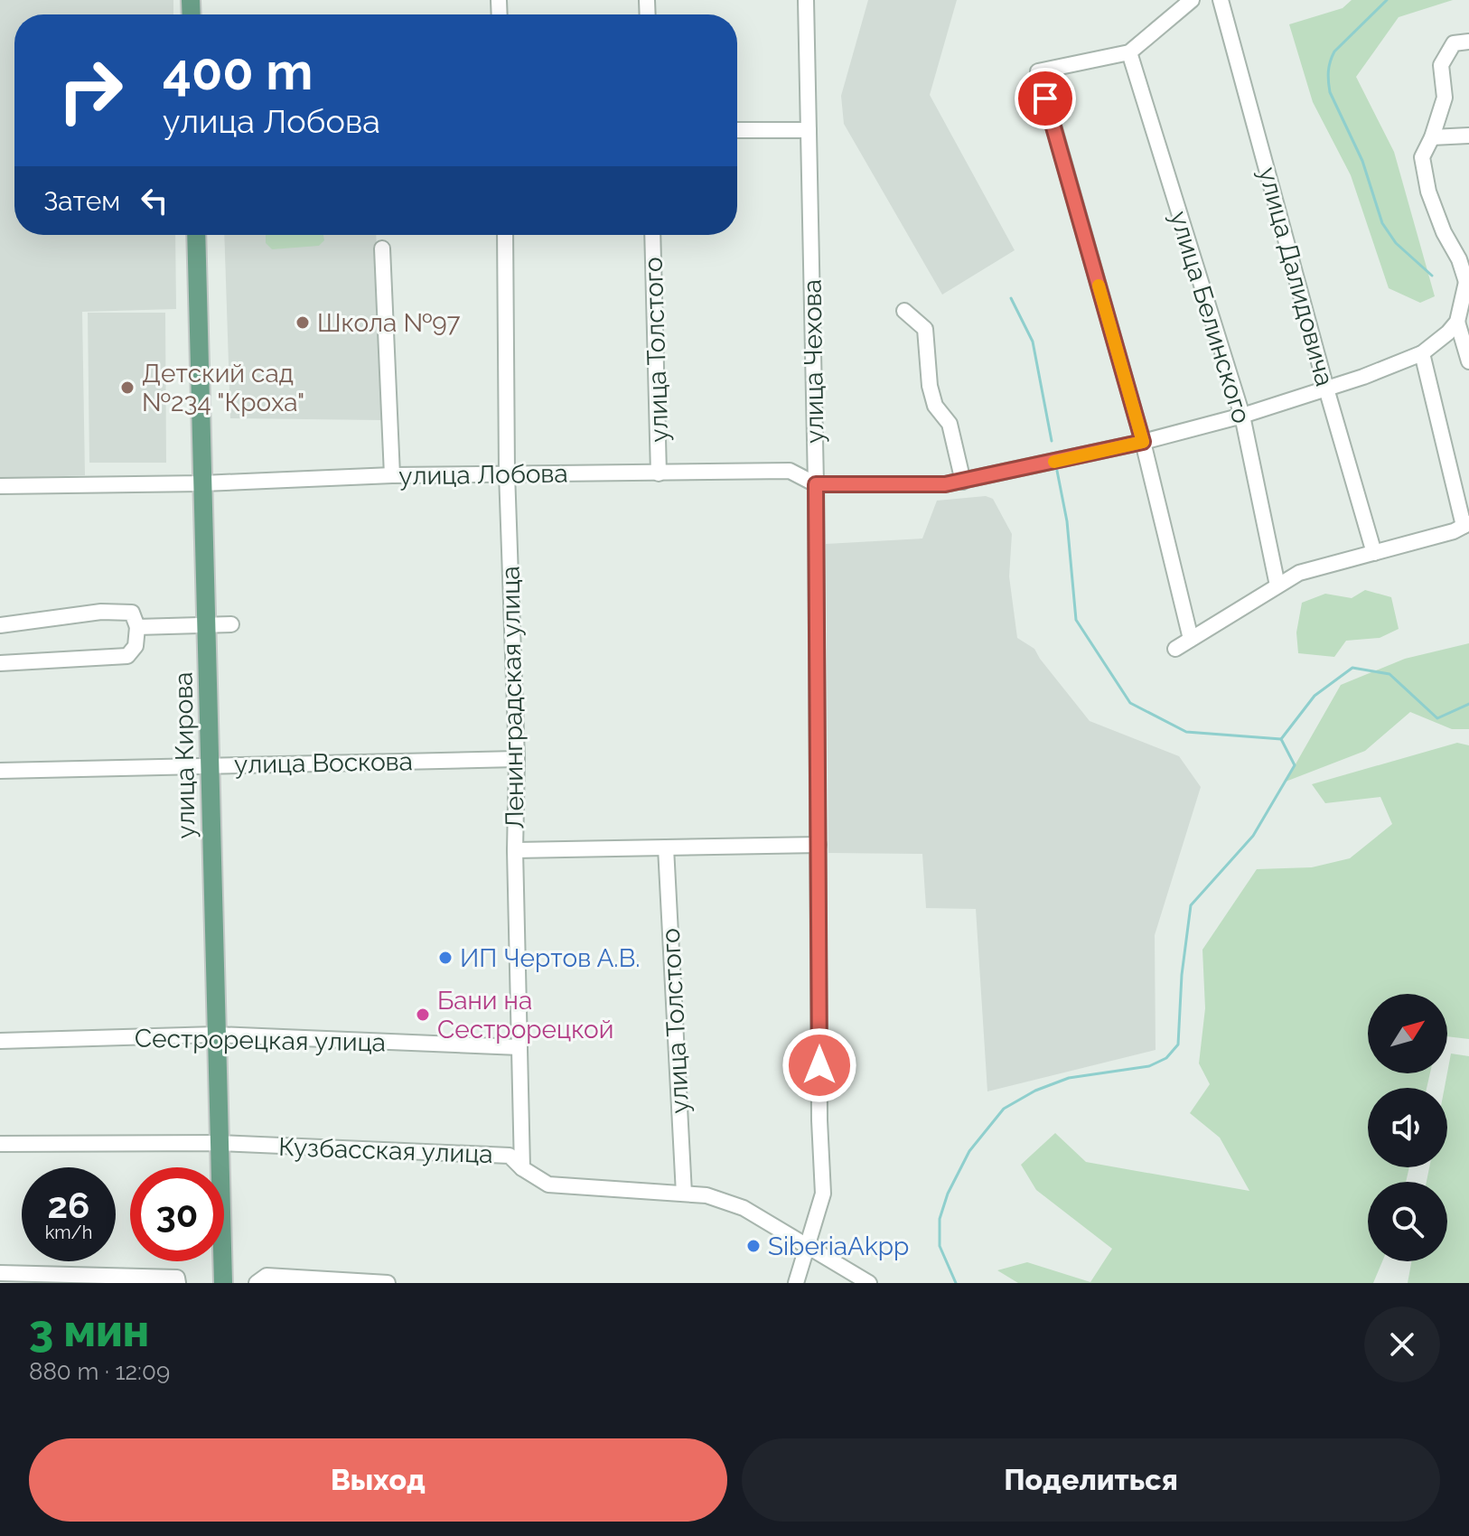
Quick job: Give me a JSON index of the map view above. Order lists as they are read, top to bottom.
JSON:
{
  "streets": {
    "main road": ["улица Кирова"],
    "street": [
      "улица Далидовича",
      "улица Белинского",
      "улица Толстого",
      "улица Чехова",
      "улица Лобова",
      "Ленинградская улица",
      "улица Воскова",
      "Сестрорецкая улица",
      "Кузбасская улица"
    ]
  },
  "crossings": [
    ["улица Далидовича", "улица Лобова"],
    ["улица Белинского", "улица Лобова"],
    ["улица Толстого", "улица Лобова"],
    ["улица Толстого", "Кузбасская улица"],
    ["улица Чехова", "улица Лобова"],
    ["улица Чехова", "Кузбасская улица"],
    ["улица Лобова", "Ленинградская улица"],
    ["улица Лобова", "улица Кирова"],
    ["Ленинградская улица", "улица Воскова"],
    ["Ленинградская улица", "Сестрорецкая улица"],
    ["Ленинградская улица", "Кузбасская улица"],
    ["улица Кирова", "улица Воскова"],
    ["улица Кирова", "Сестрорецкая улица"],
    ["улица Кирова", "Кузбасская улица"]
  ],
  "places": [
    "Школа №97",
    "Детский сад №234 \"Кроха\"",
    "ИП Чертов А.В.",
    "Бани на Сестрорецкой",
    "SiberiaAkpp"
  ],
  "north": "top right",
  "page": {
    "turn": ["400 m", "улица Лобова"],
    "then": "Затем",
    "speed": "26 km/h",
    "limit": "30",
    "heading": ["3 мин", "880 m · 12:09"],
    "buttons": ["Выход", "Поделиться"]
  }
}
